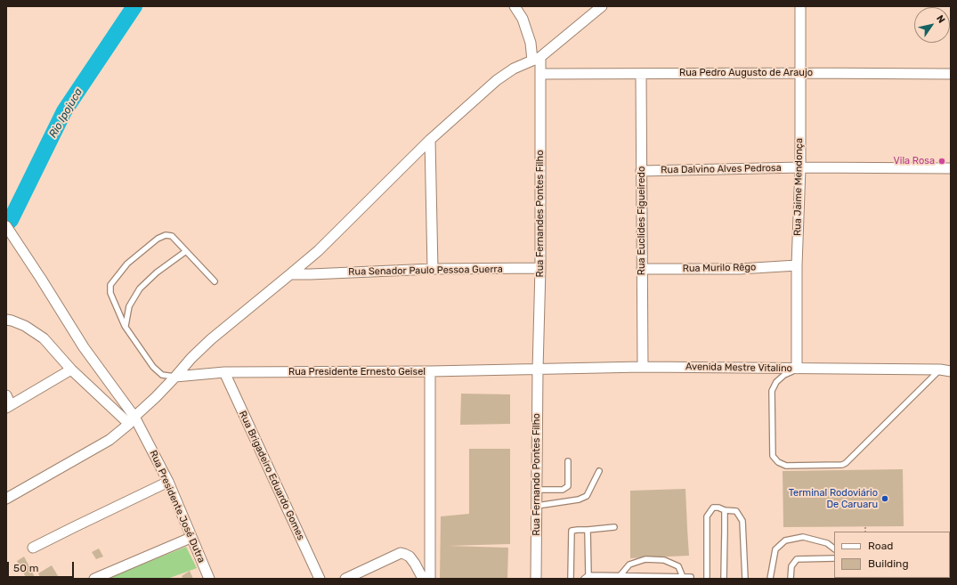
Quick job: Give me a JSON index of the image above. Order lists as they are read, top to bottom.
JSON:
{
  "streets": {
    "street": [
      "Rua Pedro Augusto de Araujo",
      "Rua Dalvino Alves Pedrosa",
      "Rua Jaime Mendonça",
      "Rua Fernandes Pontes Filho",
      "Rua Euclides Figueiredo",
      "Rua Murilo Rêgo",
      "Rua Senador Paulo Pessoa Guerra",
      "Avenida Mestre Vitalino",
      "Rua Presidente Ernesto Geisel",
      "Rua Fernando Pontes Filho",
      "Rua Brigadeiro Eduardo Gomes",
      "Rua Presidente José Dutra"
    ]
  },
  "crossings": [
    ["Rua Pedro Augusto de Araujo", "Rua Jaime Mendonça"],
    ["Rua Pedro Augusto de Araujo", "Rua Fernandes Pontes Filho"],
    ["Rua Pedro Augusto de Araujo", "Rua Euclides Figueiredo"],
    ["Rua Dalvino Alves Pedrosa", "Rua Jaime Mendonça"],
    ["Rua Dalvino Alves Pedrosa", "Rua Euclides Figueiredo"],
    ["Rua Jaime Mendonça", "Rua Murilo Rêgo"],
    ["Rua Jaime Mendonça", "Avenida Mestre Vitalino"],
    ["Rua Fernandes Pontes Filho", "Rua Senador Paulo Pessoa Guerra"],
    ["Rua Fernandes Pontes Filho", "Avenida Mestre Vitalino"],
    ["Rua Fernandes Pontes Filho", "Rua Presidente Ernesto Geisel"],
    ["Rua Fernandes Pontes Filho", "Rua Fernando Pontes Filho"],
    ["Rua Euclides Figueiredo", "Rua Murilo Rêgo"],
    ["Rua Euclides Figueiredo", "Avenida Mestre Vitalino"],
    ["Avenida Mestre Vitalino", "Rua Presidente Ernesto Geisel"],
    ["Avenida Mestre Vitalino", "Rua Fernando Pontes Filho"],
    ["Rua Presidente Ernesto Geisel", "Rua Fernando Pontes Filho"],
    ["Rua Presidente Ernesto Geisel", "Rua Brigadeiro Eduardo Gomes"]
  ],
  "water": ["Rio Ipojuca"],
  "places": ["Vila Rosa", "Terminal Rodoviário De Caruaru"],
  "legend": ["Road", "Building"],
  "scale_bar": "50 m",
  "north": "top right"
}
